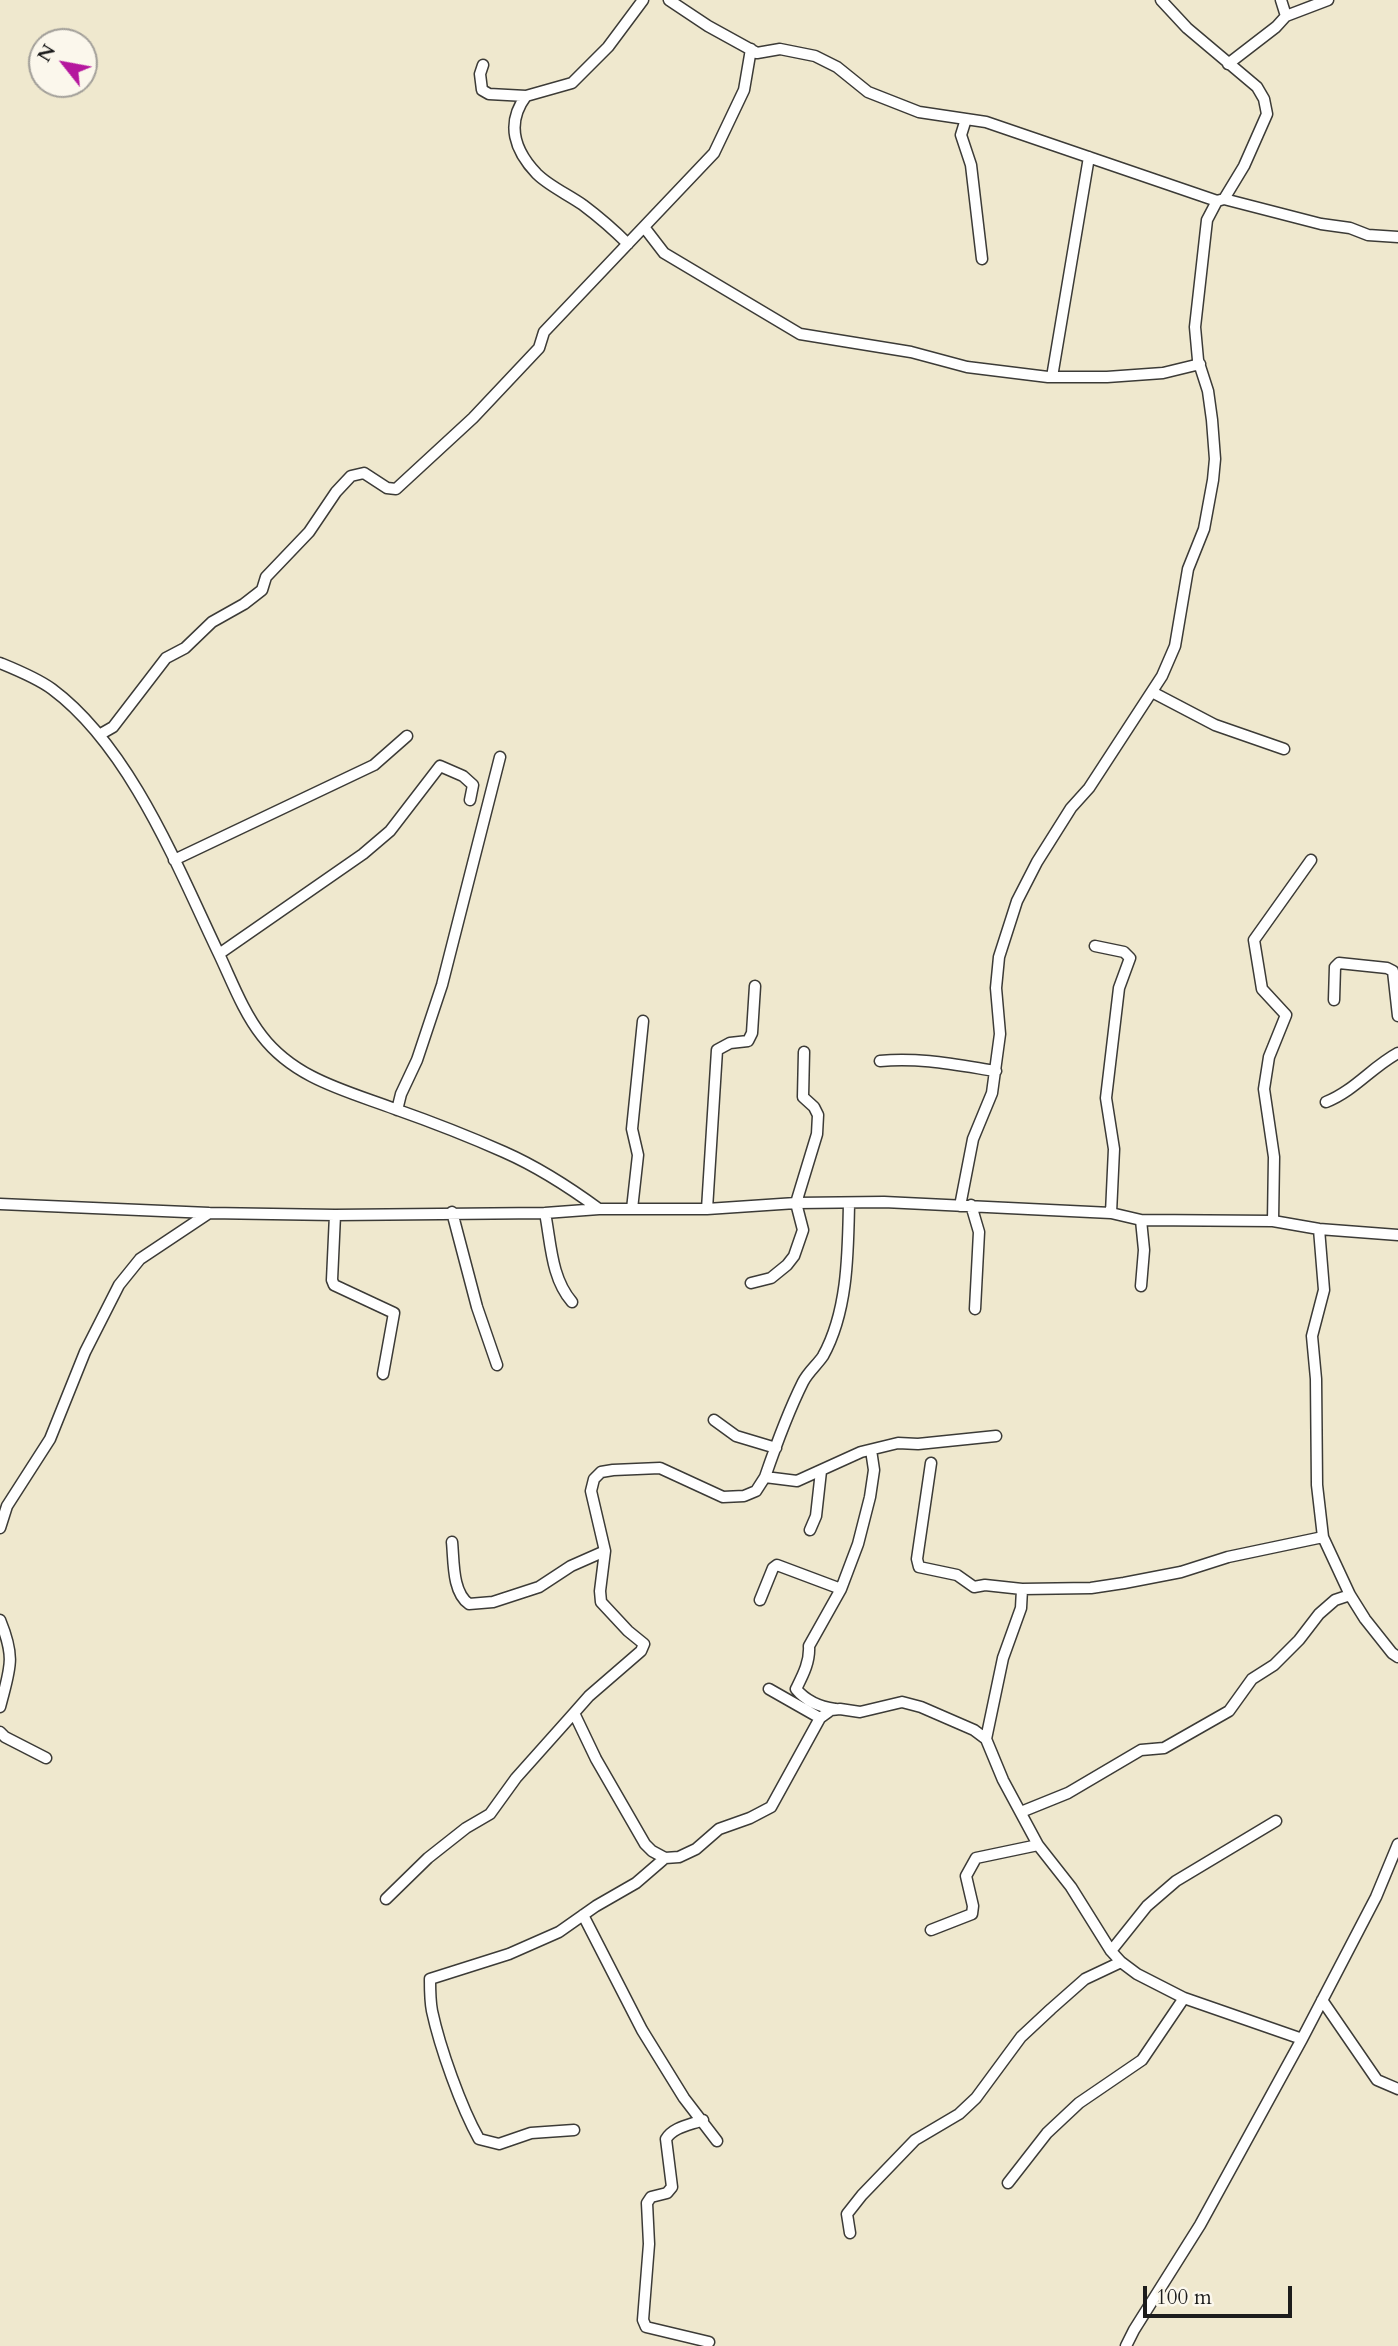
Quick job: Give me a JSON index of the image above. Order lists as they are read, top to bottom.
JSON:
{
  "scale_bar": "100 m",
  "north": "top left"
}
